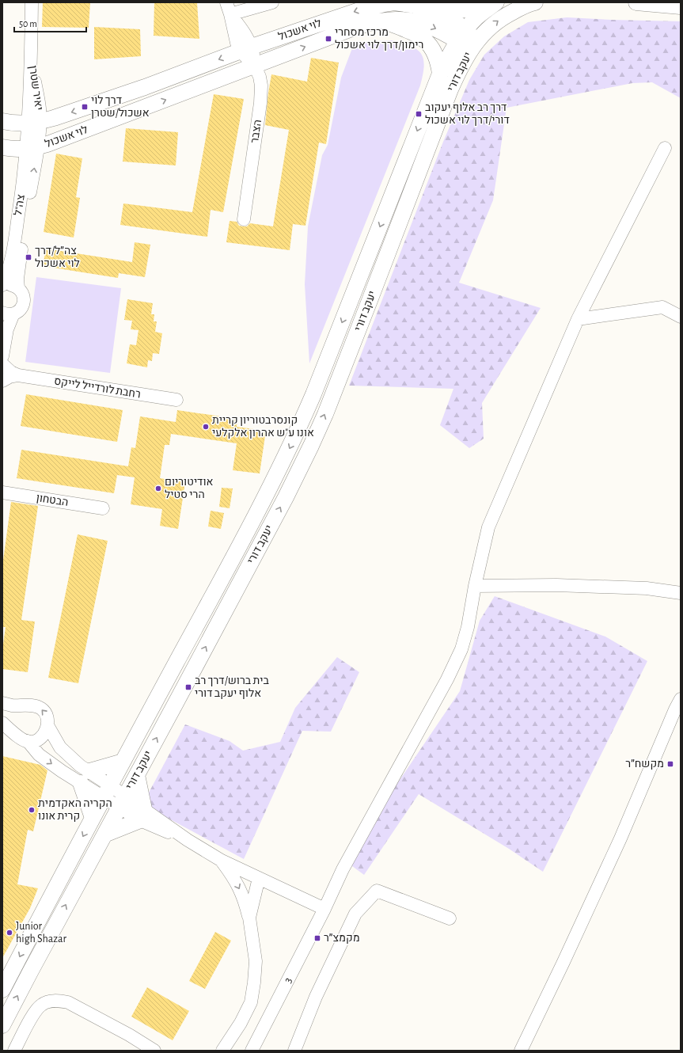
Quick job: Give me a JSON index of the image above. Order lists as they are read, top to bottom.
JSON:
{
  "streets": {
    "main road": ["לוי אשכול", "יעקב דורי"],
    "street": [
      "יאיר שטרן",
      "הצבר",
      "צה\"ל",
      "רחבת לורדייל לייקס",
      "הבטחון",
      "3"
    ]
  },
  "crossings": [
    ["לוי אשכול", "יעקב דורי"],
    ["לוי אשכול", "יאיר שטרן"],
    ["לוי אשכול", "הצבר"],
    ["לוי אשכול", "צה\"ל"],
    ["יאיר שטרן", "צה\"ל"]
  ],
  "places": {
    "transit": [
      "מרכז מסחרי רימון/דרך לוי אשכול",
      "דרך לוי אשכול/שטרן",
      "דרך רב אלוף יעקוב דורי/דרך לוי אשכול",
      "צה״ל/דרך לוי אשכול",
      "בית ברוש/דרך רב אלוף יעקב דורי",
      "מקשח״ר",
      "מקמצ״ר"
    ],
    "other": [
      "קונסרבטוריון קריית אונו ע\"ש אהרון אלקלעי",
      "אודיטוריום הרי סטיל",
      "הקריה האקדמית קרית אונו",
      "Junior high Shazar"
    ]
  },
  "scale_bar": "50 m"
}
